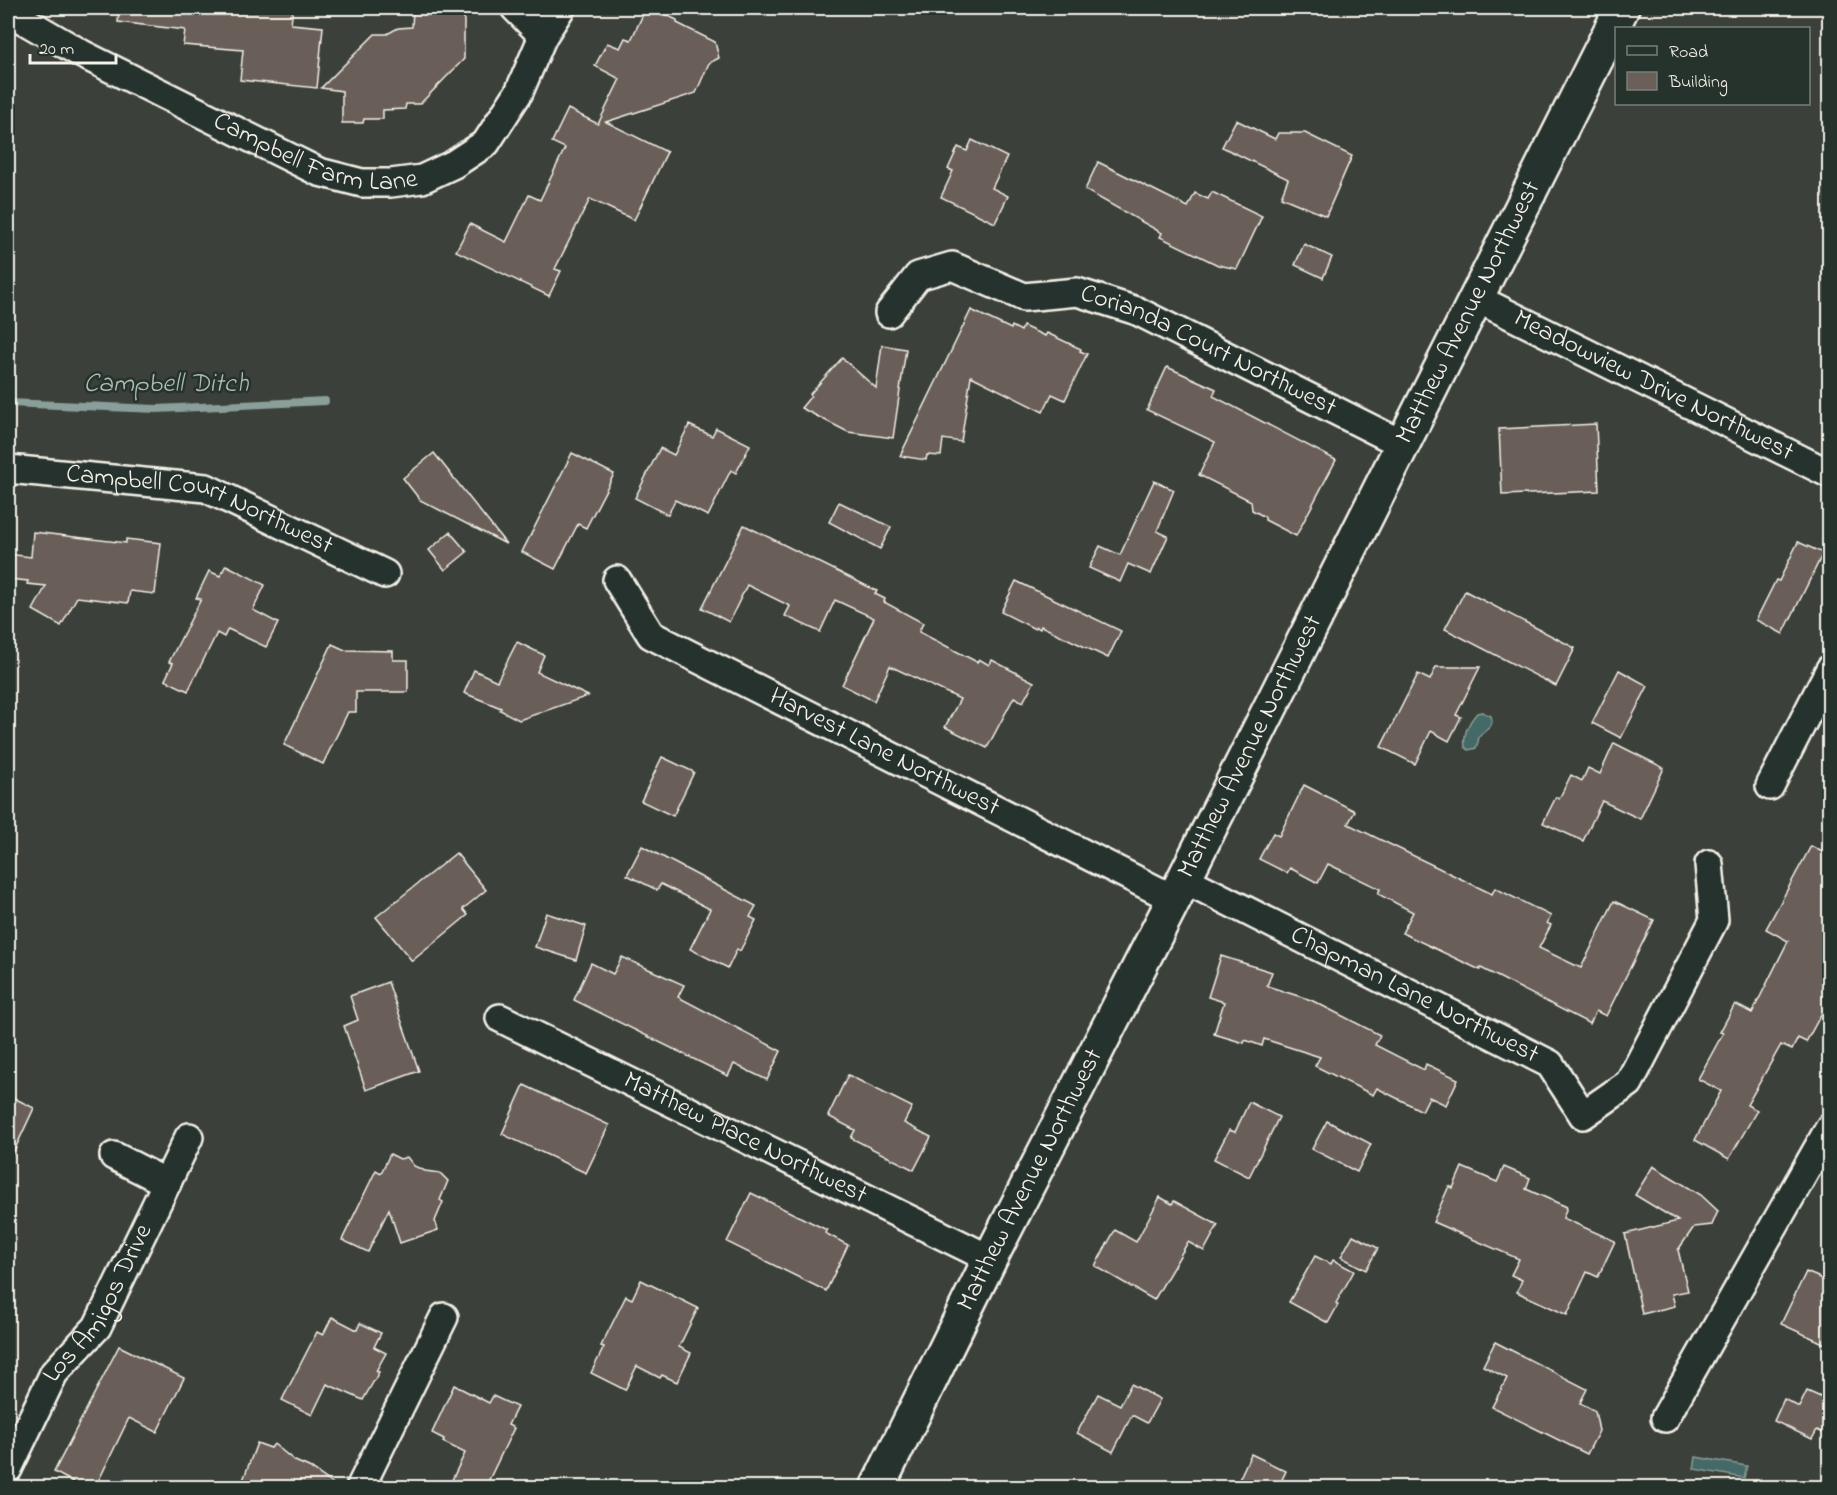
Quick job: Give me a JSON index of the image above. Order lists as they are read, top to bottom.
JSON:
{
  "streets": {
    "street": [
      "Campbell Farm Lane",
      "Matthew Avenue Northwest",
      "Corianda Court Northwest",
      "Meadowview Drive Northwest",
      "Campbell Court Northwest",
      "Harvest Lane Northwest",
      "Chapman Lane Northwest",
      "Matthew Place Northwest",
      "Los Amigos Drive"
    ]
  },
  "crossings": [
    ["Matthew Avenue Northwest", "Corianda Court Northwest"],
    ["Matthew Avenue Northwest", "Meadowview Drive Northwest"],
    ["Matthew Avenue Northwest", "Harvest Lane Northwest"],
    ["Matthew Avenue Northwest", "Chapman Lane Northwest"],
    ["Matthew Avenue Northwest", "Matthew Place Northwest"],
    ["Harvest Lane Northwest", "Chapman Lane Northwest"]
  ],
  "water": ["Campbell Ditch"],
  "legend": ["Road", "Building"],
  "scale_bar": "20 m"
}
